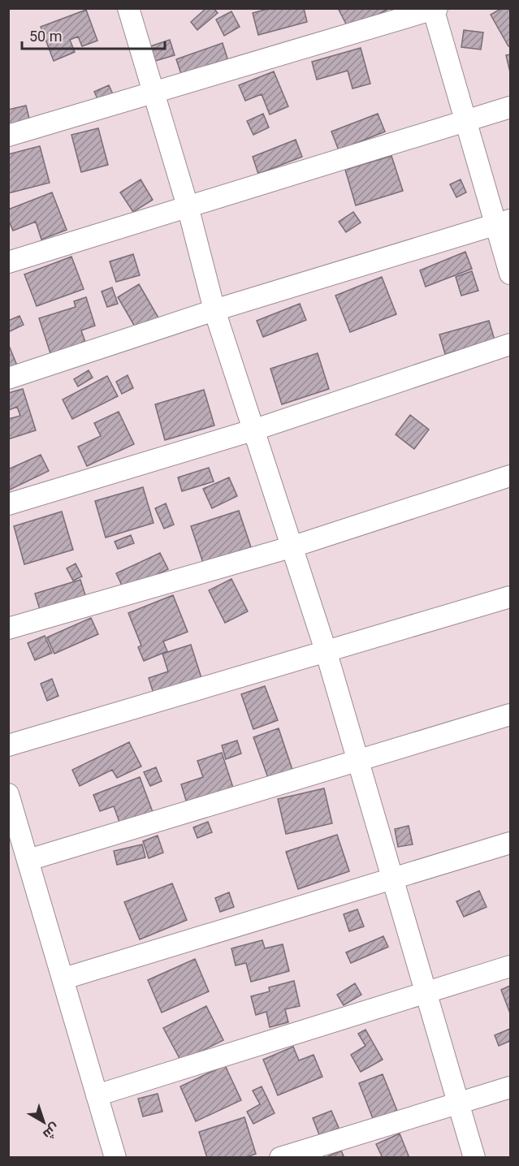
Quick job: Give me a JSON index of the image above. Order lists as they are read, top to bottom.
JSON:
{
  "scale_bar": "50 m",
  "north": "bottom right"
}
